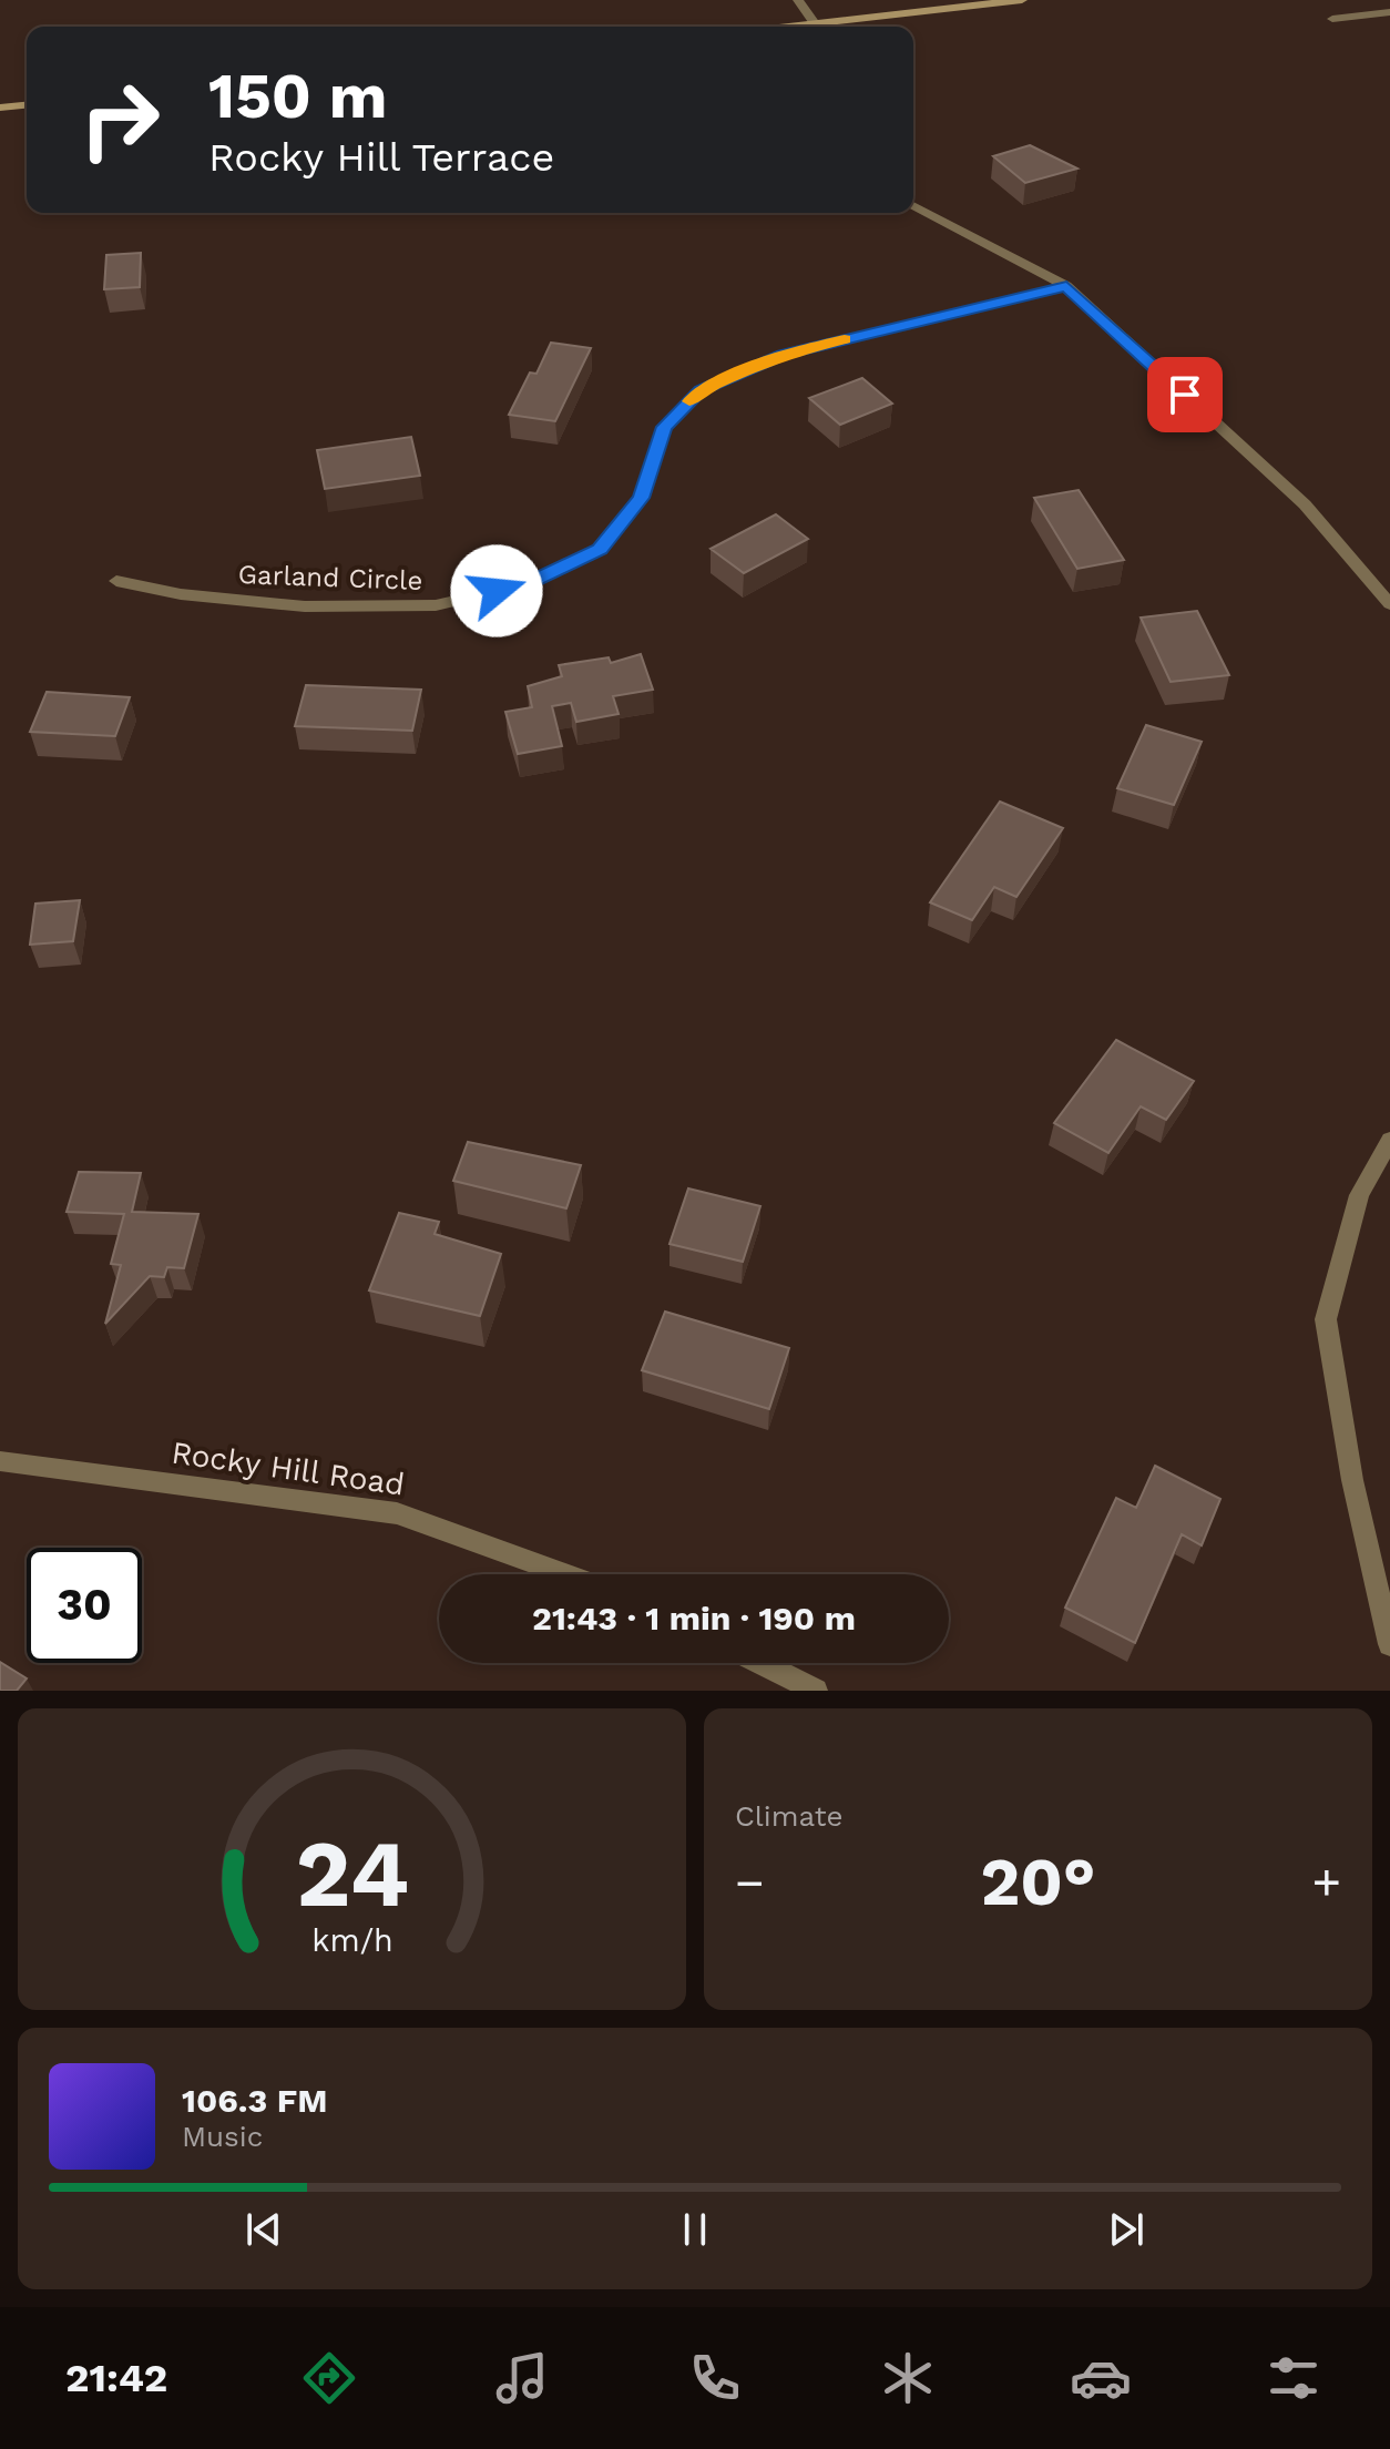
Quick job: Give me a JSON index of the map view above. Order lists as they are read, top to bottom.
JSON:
{
  "streets": {
    "street": ["Garland Circle", "Rocky Hill Road"]
  },
  "page": {
    "turn": ["150 m", "Rocky Hill Terrace"],
    "limit": "30",
    "trip": "21:43 · 1 min · 190 m",
    "tile": "Climate",
    "heat": ["−", "20°", "+"],
    "song": ["106.3 FM", "Music"],
    "tabs": "21:42",
    "gauge": ["24", "km/h"]
  }
}
